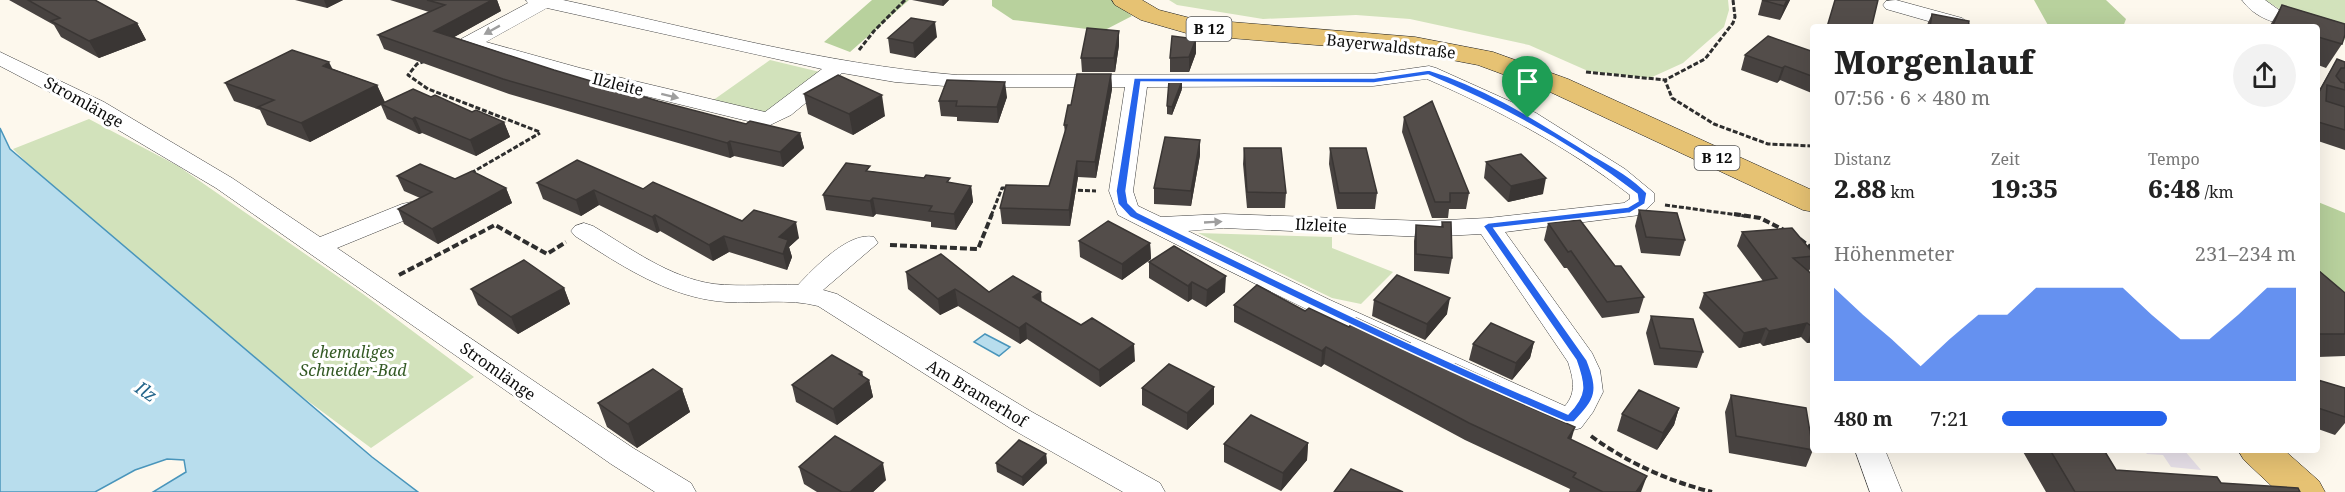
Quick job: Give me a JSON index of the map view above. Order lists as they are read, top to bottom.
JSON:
{
  "streets": {
    "main road": ["B 12", "Bayerwaldstraße"],
    "street": ["Ilzleite", "Stromlänge", "Am Bramerhof"]
  },
  "water": ["Ilz"],
  "parks": ["ehemaliges Schneider-Bad"],
  "page": {
    "heading": ["Morgenlauf", "07:56 · 6 × 480 m"],
    "stats": [
      ["Distanz", "2.88 km"],
      ["Zeit", "19:35"],
      ["Tempo", "6:48 /km"]
    ],
    "chart": ["Höhenmeter", "231–234 m"],
    "list": [
      {
        "name": "480 m",
        "note": "7:21"
      }
    ]
  }
}
